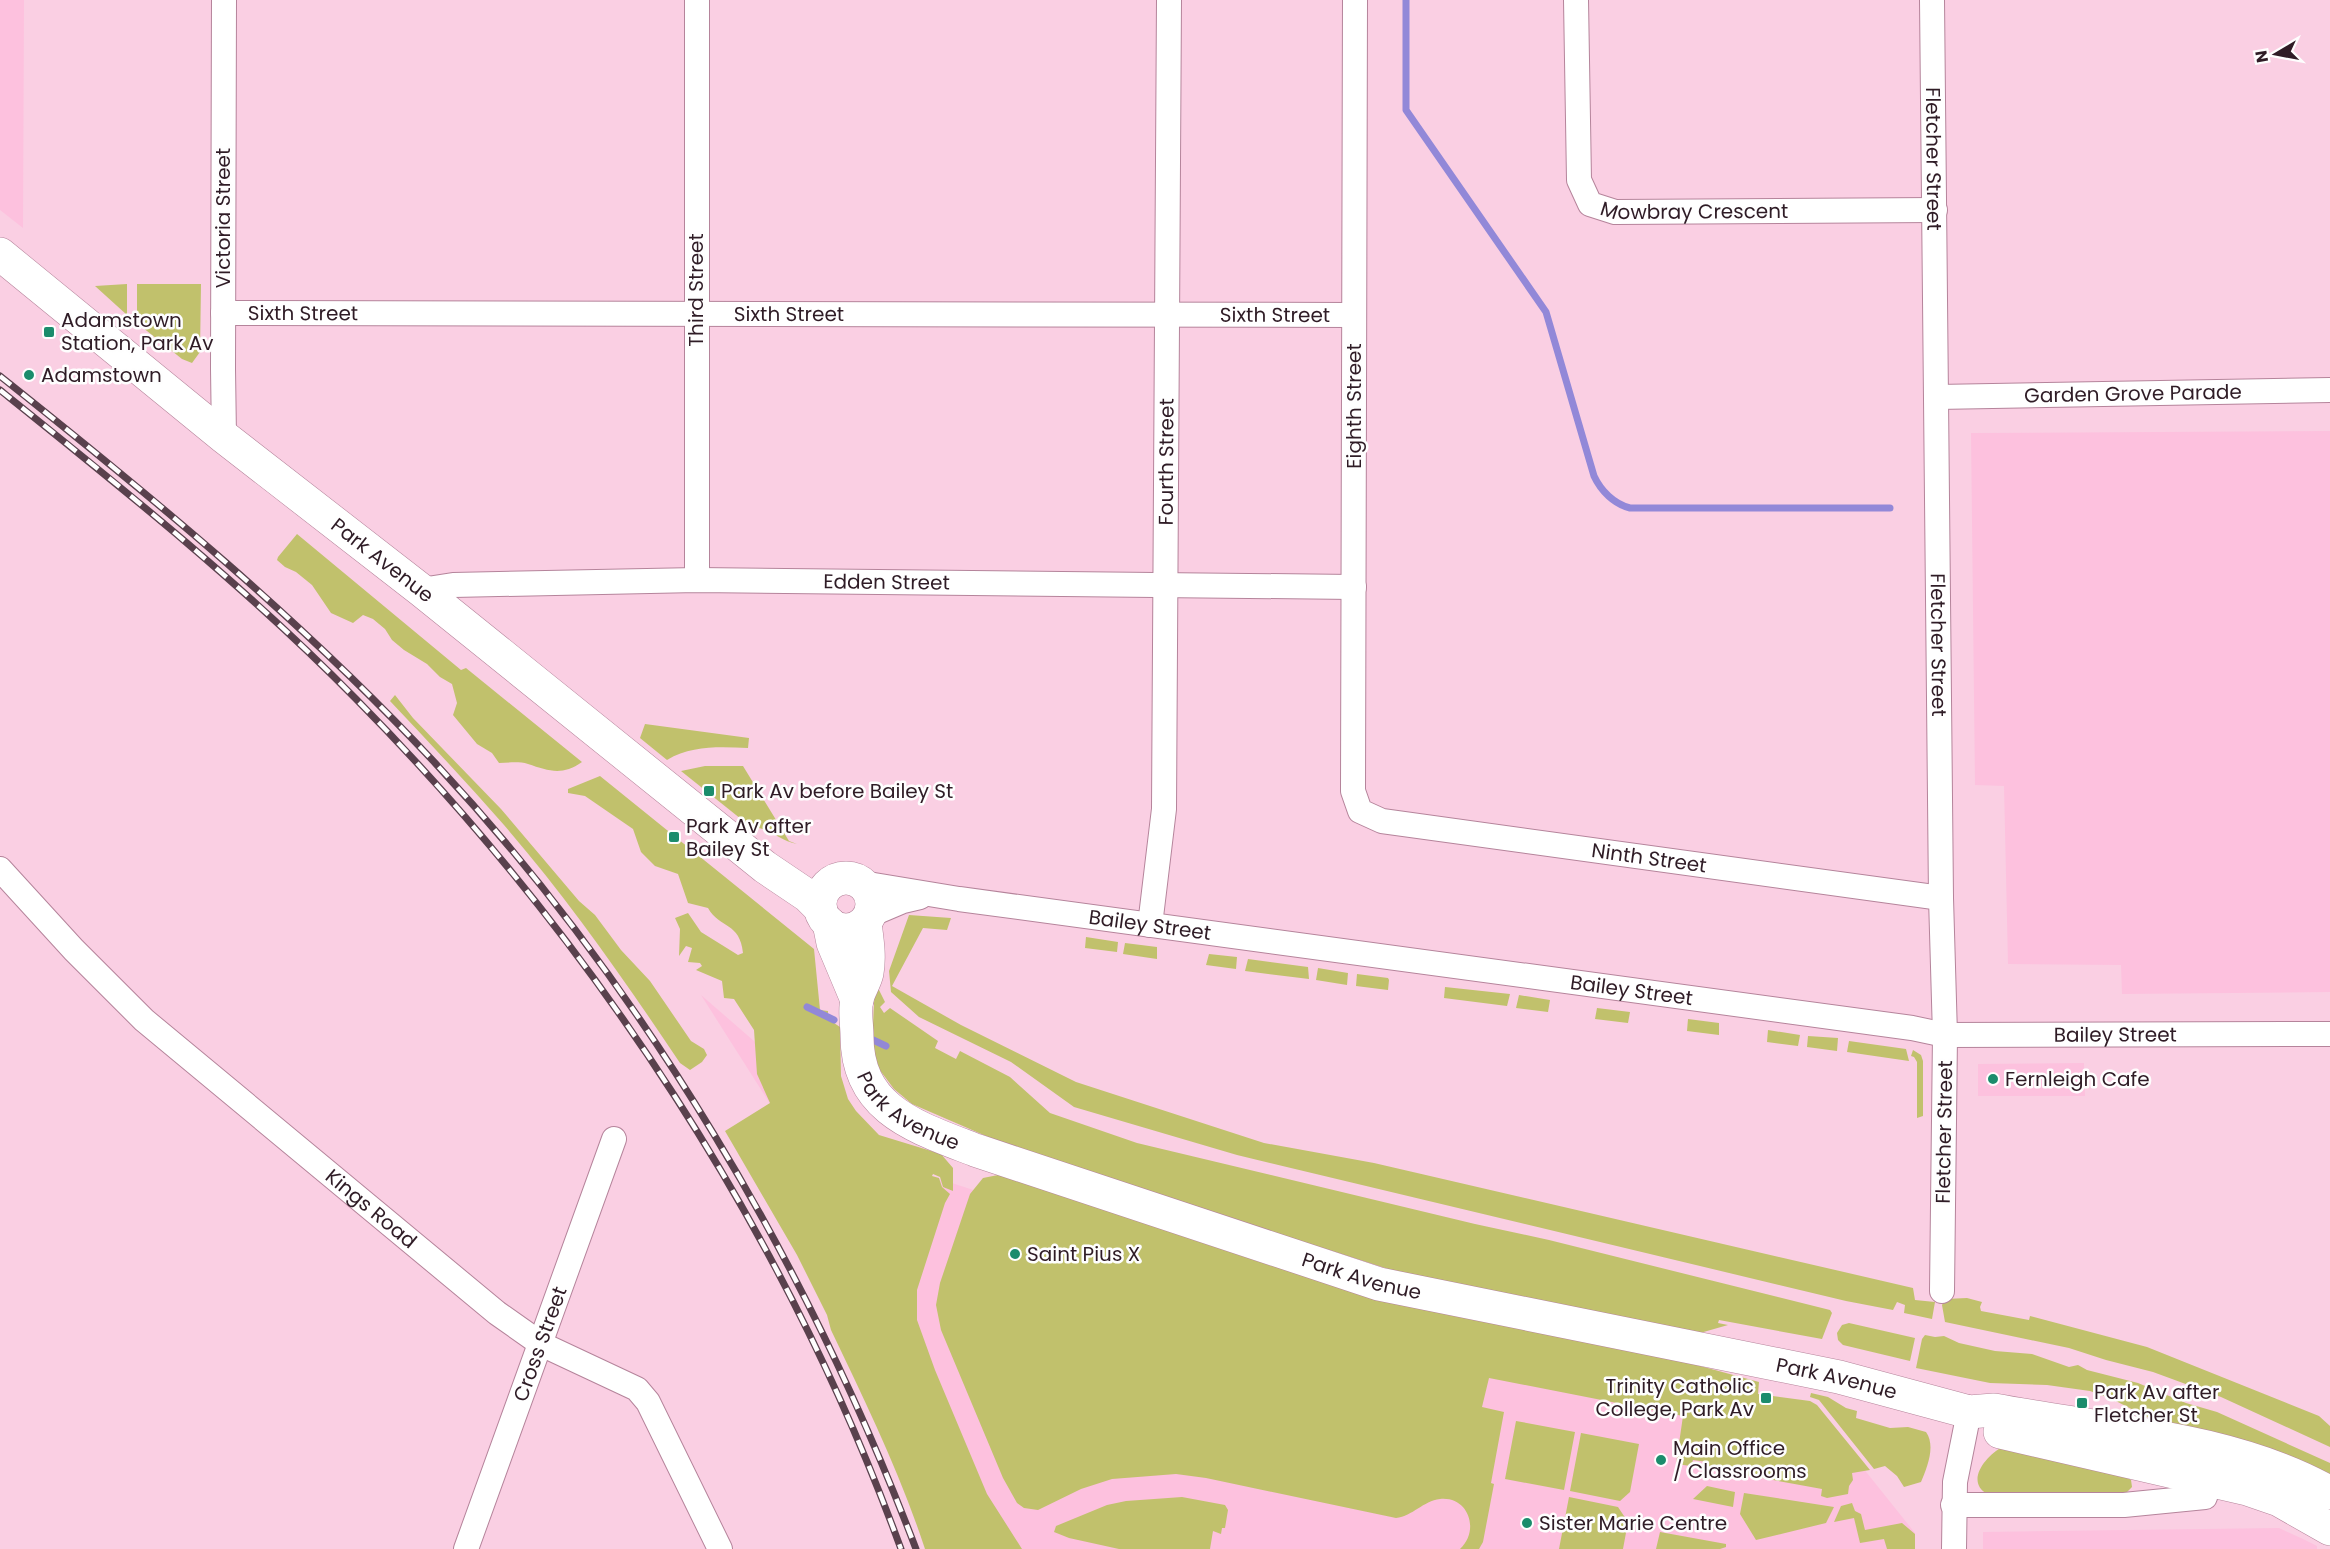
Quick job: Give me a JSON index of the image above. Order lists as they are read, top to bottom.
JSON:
{
  "streets": {
    "main road": ["Park Avenue"],
    "street": [
      "Fletcher Street",
      "Mowbray Crescent",
      "Victoria Street",
      "Third Street",
      "Sixth Street",
      "Garden Grove Parade",
      "Eighth Street",
      "Fourth Street",
      "Edden Street",
      "Ninth Street",
      "Bailey Street",
      "Kings Road",
      "Cross Street"
    ]
  },
  "crossings": [
    ["Fletcher Street", "Mowbray Crescent"],
    ["Fletcher Street", "Garden Grove Parade"],
    ["Fletcher Street", "Ninth Street"],
    ["Fletcher Street", "Bailey Street"],
    ["Victoria Street", "Sixth Street"],
    ["Victoria Street", "Park Avenue"],
    ["Third Street", "Sixth Street"],
    ["Third Street", "Edden Street"],
    ["Sixth Street", "Eighth Street"],
    ["Sixth Street", "Fourth Street"],
    ["Eighth Street", "Edden Street"],
    ["Eighth Street", "Ninth Street"],
    ["Fourth Street", "Edden Street"],
    ["Fourth Street", "Bailey Street"],
    ["Park Avenue", "Edden Street"],
    ["Park Avenue", "Bailey Street"],
    ["Kings Road", "Cross Street"]
  ],
  "places": {
    "transit": [
      "Adamstown Station, Park Av",
      "Park Av before Bailey St",
      "Park Av after Bailey St",
      "Trinity Catholic College, Park Av",
      "Park Av after Fletcher St"
    ],
    "other": [
      "Adamstown",
      "Fernleigh Cafe",
      "Saint Pius X",
      "Main Office / Classrooms",
      "Sister Marie Centre"
    ]
  },
  "north": "left"
}
